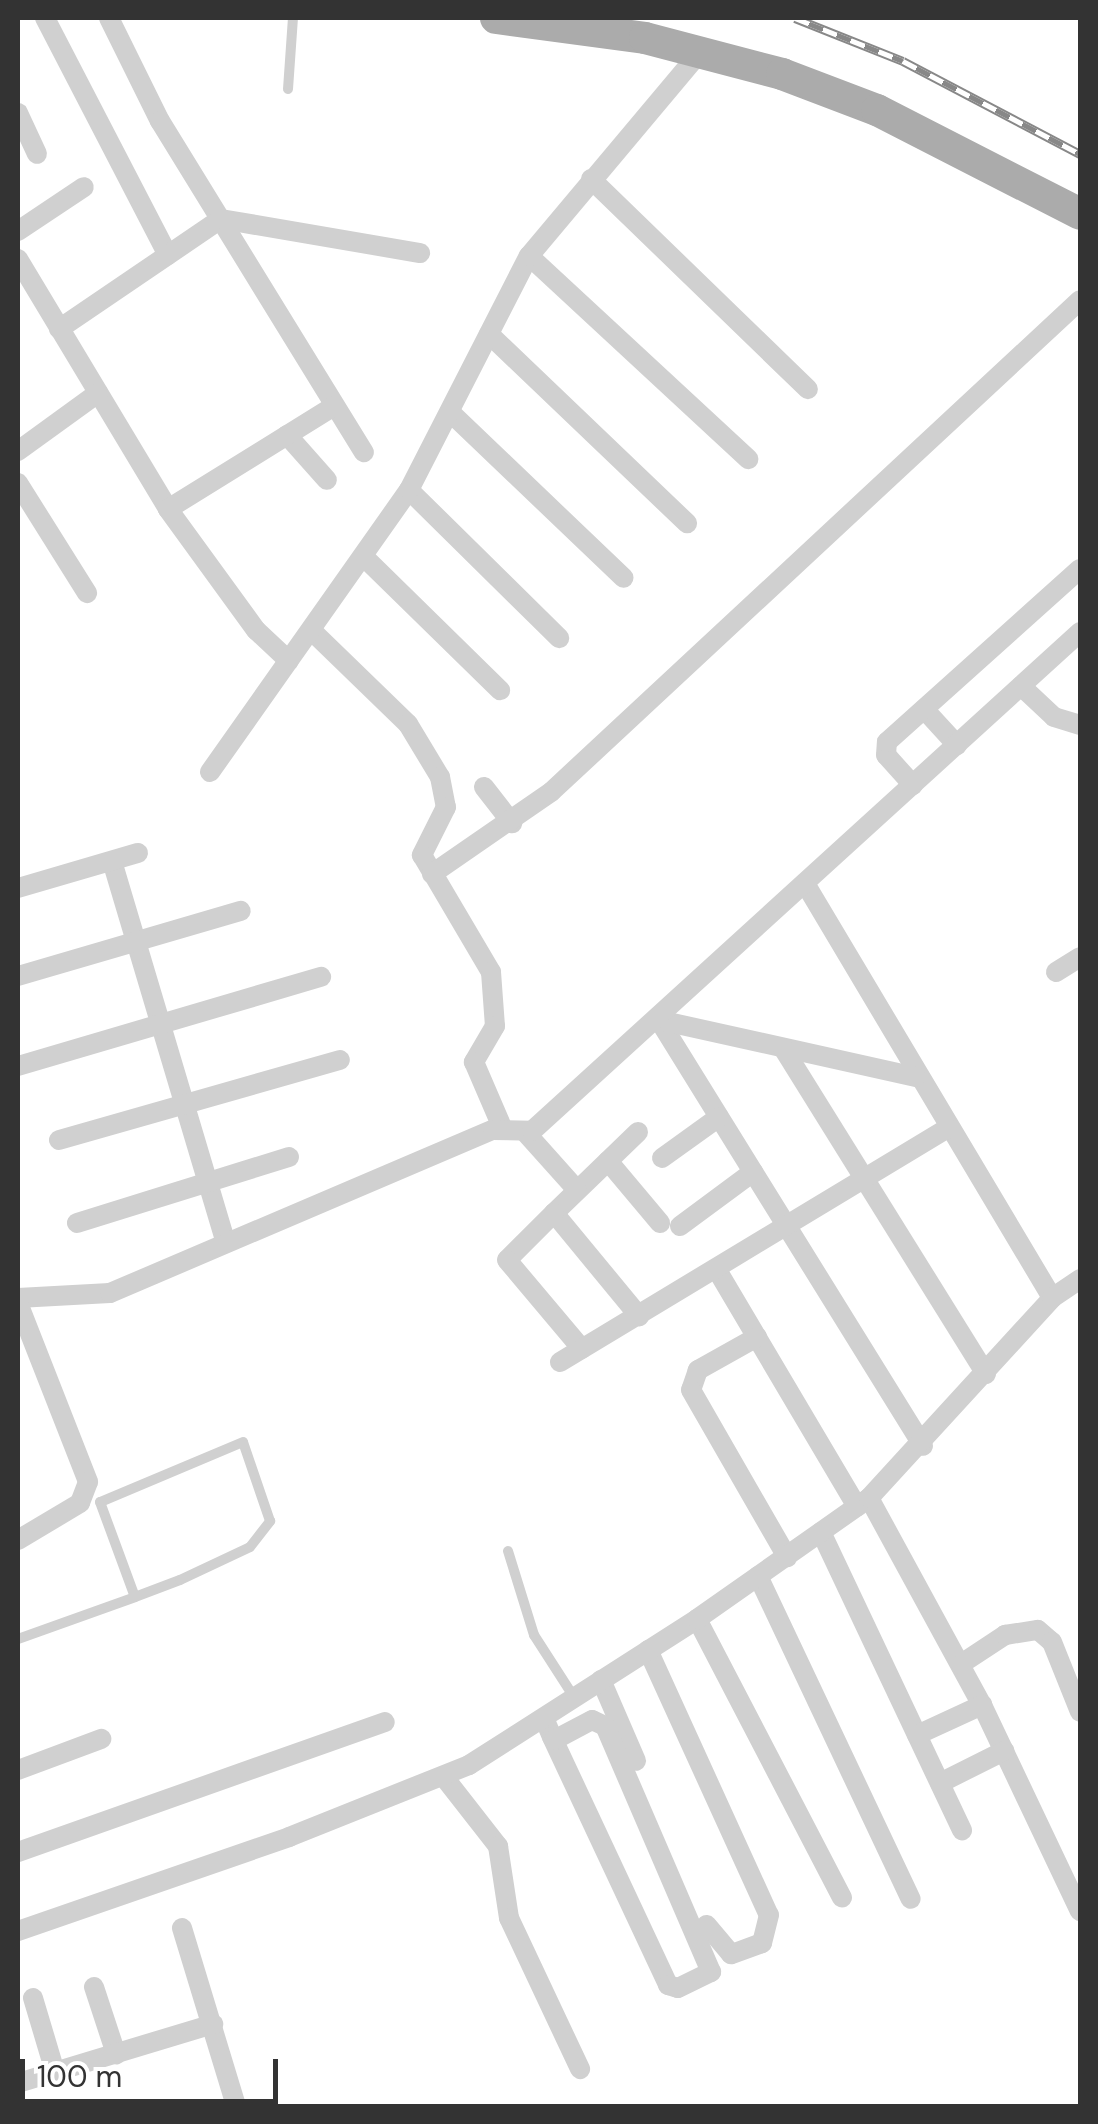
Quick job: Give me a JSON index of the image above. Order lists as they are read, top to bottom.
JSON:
{
  "scale_bar": "100 m"
}
